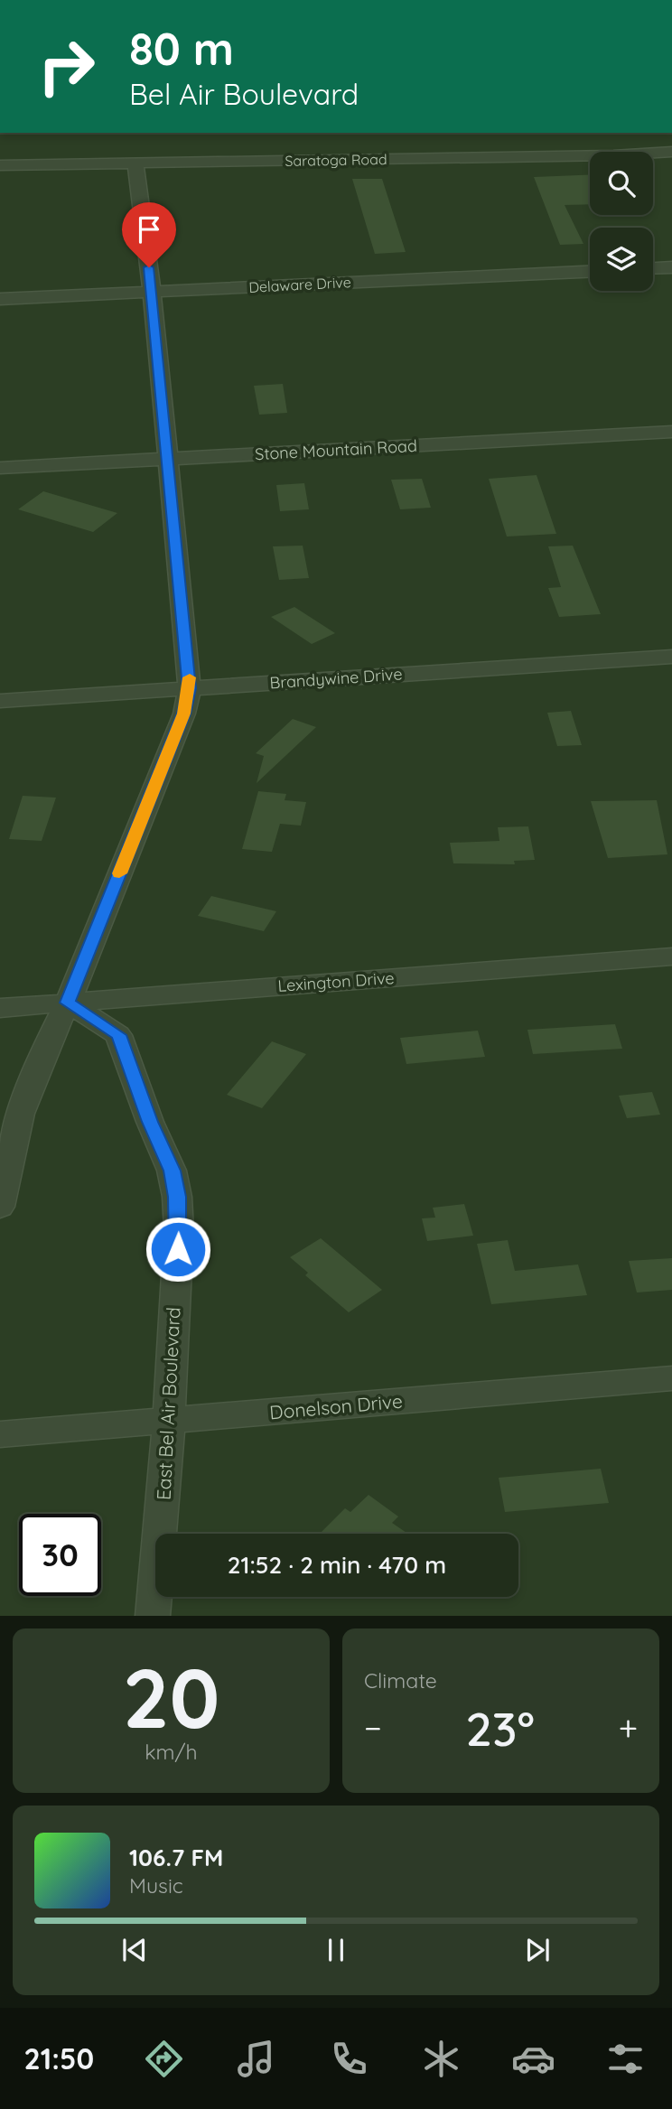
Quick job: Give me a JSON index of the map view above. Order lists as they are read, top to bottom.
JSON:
{
  "streets": {
    "street": [
      "Saratoga Road",
      "Delaware Drive",
      "Stone Mountain Road",
      "Brandywine Drive",
      "Lexington Drive",
      "East Bel Air Boulevard",
      "Donelson Drive"
    ]
  },
  "crossings": [
    ["Lexington Drive", "East Bel Air Boulevard"],
    ["East Bel Air Boulevard", "Donelson Drive"]
  ],
  "page": {
    "turn": ["80 m", "Bel Air Boulevard"],
    "limit": "30",
    "trip": "21:52 · 2 min · 470 m",
    "tile": [
      ["20", "km/h"],
      "Climate"
    ],
    "heat": ["−", "23°", "+"],
    "song": ["106.7 FM", "Music"],
    "tabs": "21:50"
  }
}
